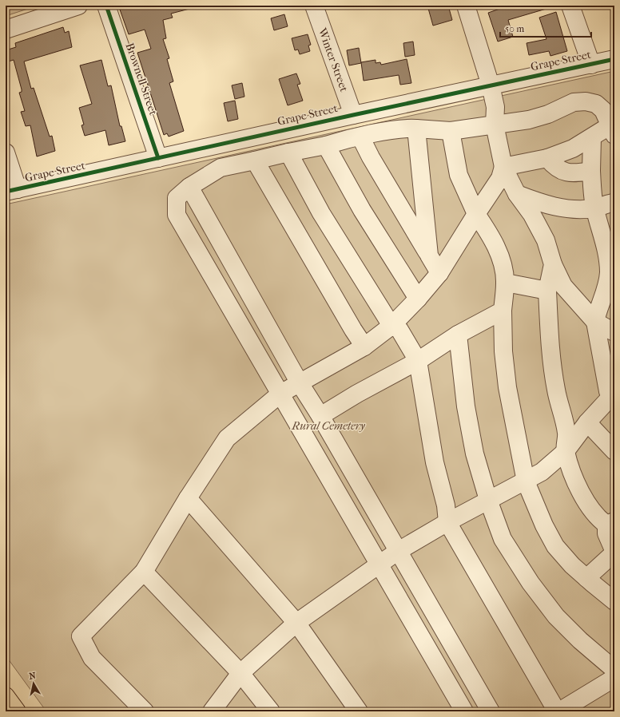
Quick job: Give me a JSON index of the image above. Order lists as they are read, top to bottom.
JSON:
{
  "streets": {
    "street": ["Winter Street", "Grape Street", "Brownell Street"]
  },
  "crossings": [
    ["Winter Street", "Grape Street"],
    ["Grape Street", "Brownell Street"]
  ],
  "parks": ["Rural Cemetery"],
  "scale_bar": "50 m",
  "north": "top"
}
